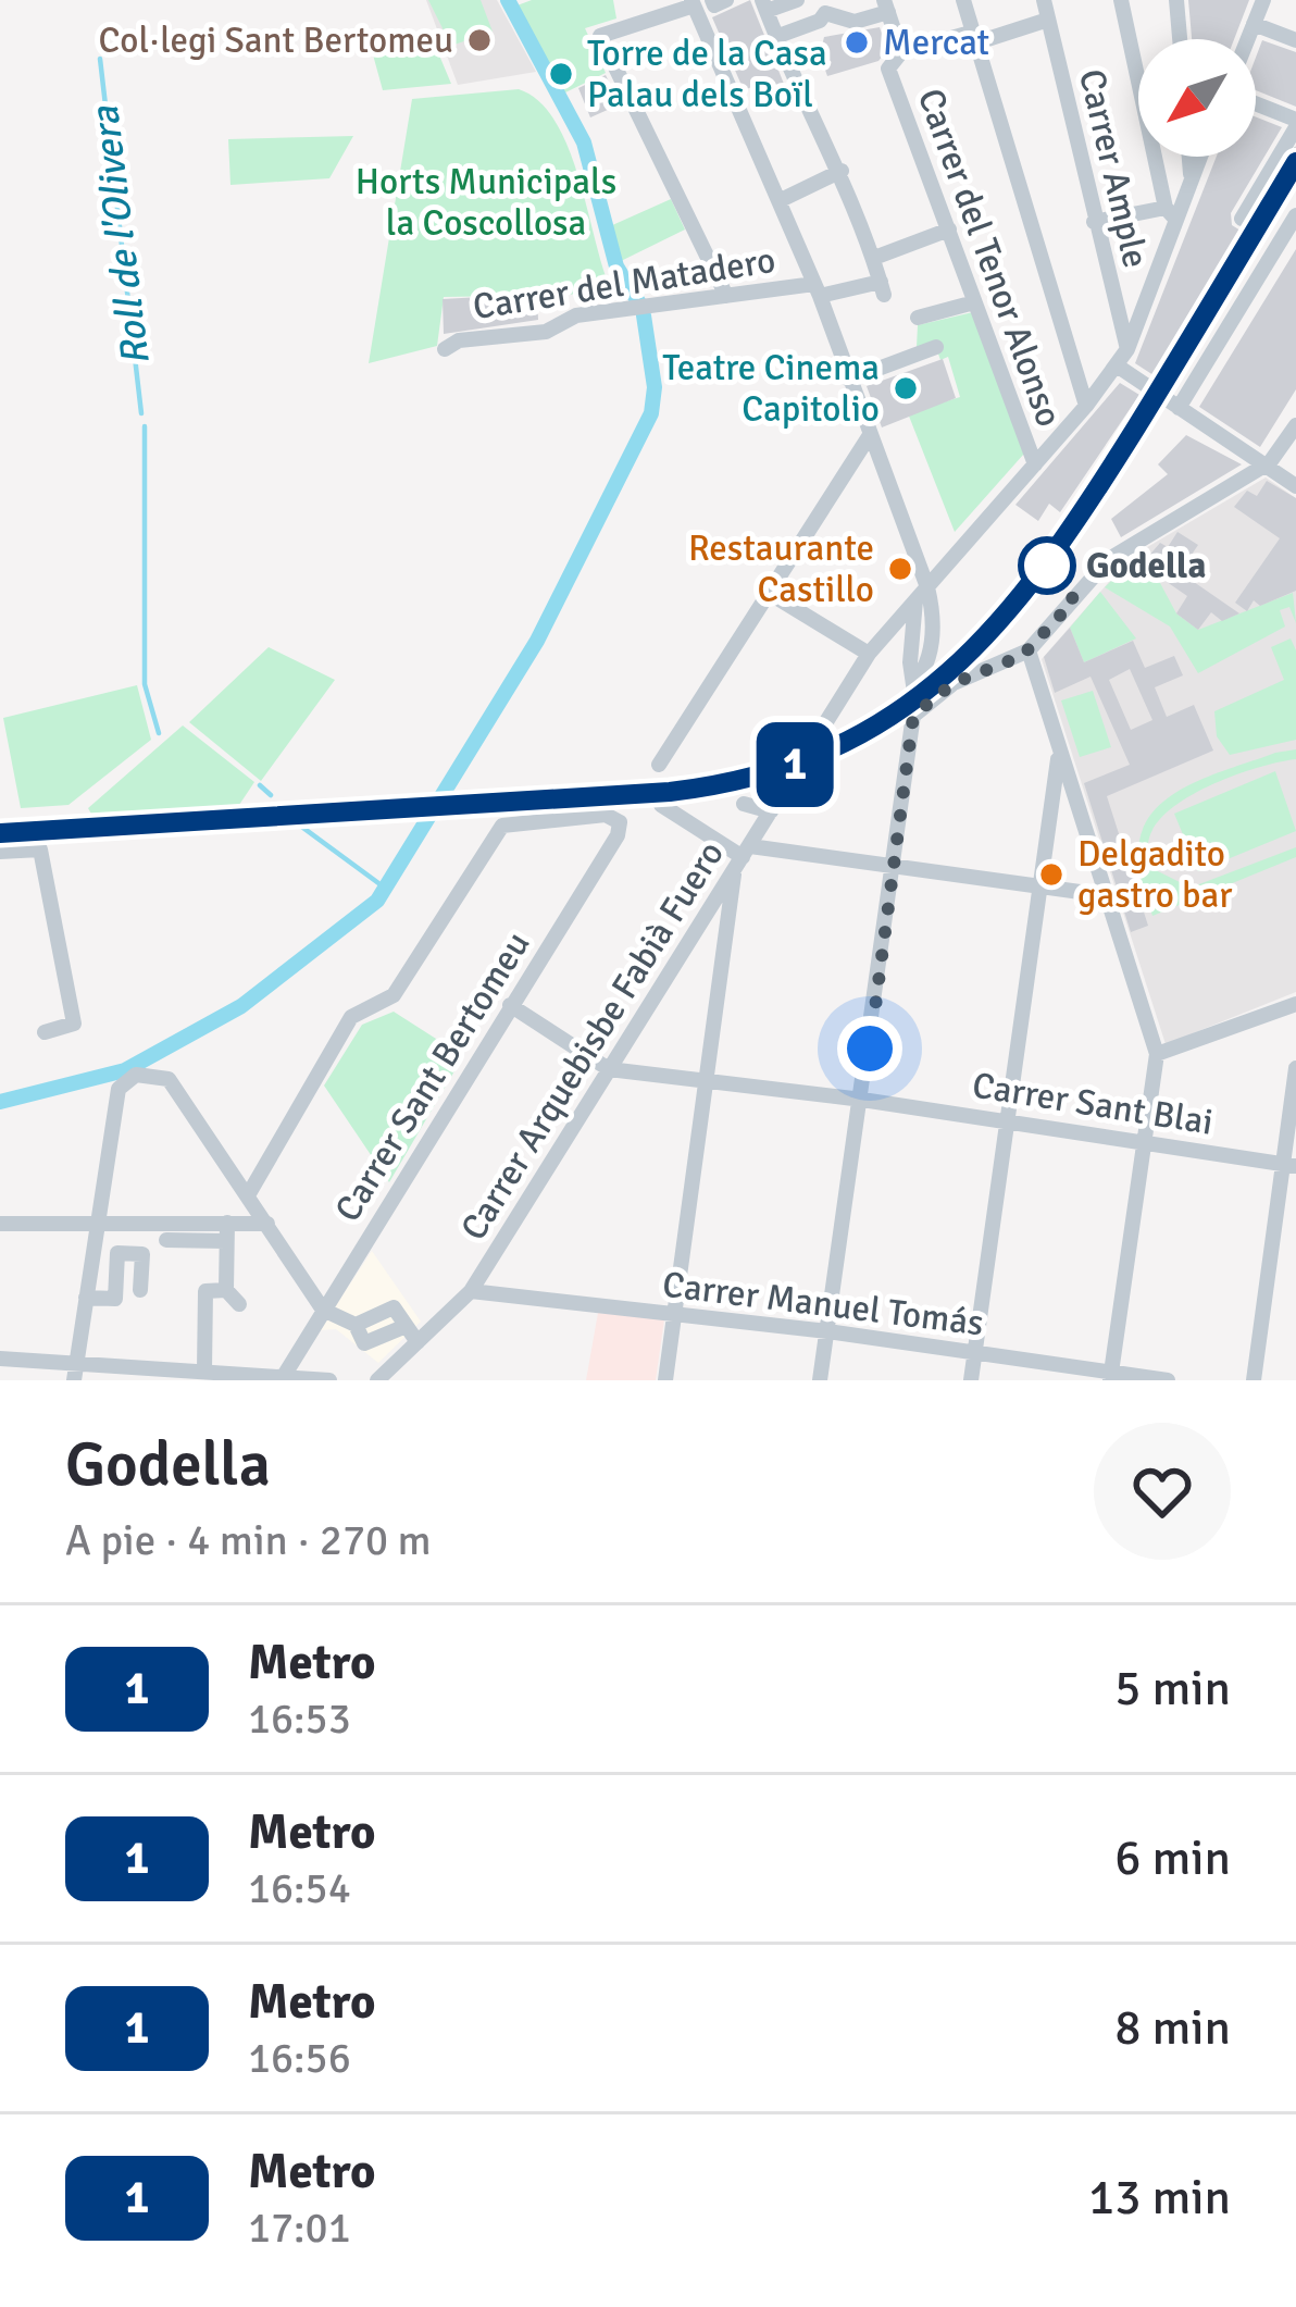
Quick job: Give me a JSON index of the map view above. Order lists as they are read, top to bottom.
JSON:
{
  "streets": {
    "street": [
      "Carrer Ample",
      "Carrer del Tenor Alonso",
      "Carrer del Matadero",
      "Carrer Arquebisbe Fabià Fuero",
      "Carrer Sant Bertomeu",
      "Carrer Sant Blai",
      "Carrer Manuel Tomás"
    ]
  },
  "crossings": [
    ["Carrer Ample", "Carrer Arquebisbe Fabià Fuero"],
    ["Carrer del Tenor Alonso", "Carrer Arquebisbe Fabià Fuero"],
    ["Carrer Arquebisbe Fabià Fuero", "Carrer Sant Blai"],
    ["Carrer Arquebisbe Fabià Fuero", "Carrer Manuel Tomás"],
    ["Carrer Sant Bertomeu", "Carrer Sant Blai"]
  ],
  "water": ["Roll de l'Olivera"],
  "parks": ["Horts Municipals la Coscollosa"],
  "places": [
    "Col·legi Sant Bertomeu",
    "Mercat",
    "Torre de la Casa Palau dels Boïl",
    "Teatre Cinema Capitolio",
    "Godella",
    "Restaurante Castillo",
    "Delgadito gastro bar"
  ],
  "lines": ["metro line 1"],
  "north": "bottom left",
  "page": {
    "on_map": "1",
    "heading": ["Godella", "A pie · 4 min · 270 m"],
    "list": [
      {
        "mark": "1",
        "name": "Metro",
        "note": "16:53",
        "value": "5 min"
      },
      {
        "mark": "1",
        "name": "Metro",
        "note": "16:54",
        "value": "6 min"
      },
      {
        "mark": "1",
        "name": "Metro",
        "note": "16:56",
        "value": "8 min"
      },
      {
        "mark": "1",
        "name": "Metro",
        "note": "17:01",
        "value": "13 min"
      }
    ]
  }
}
